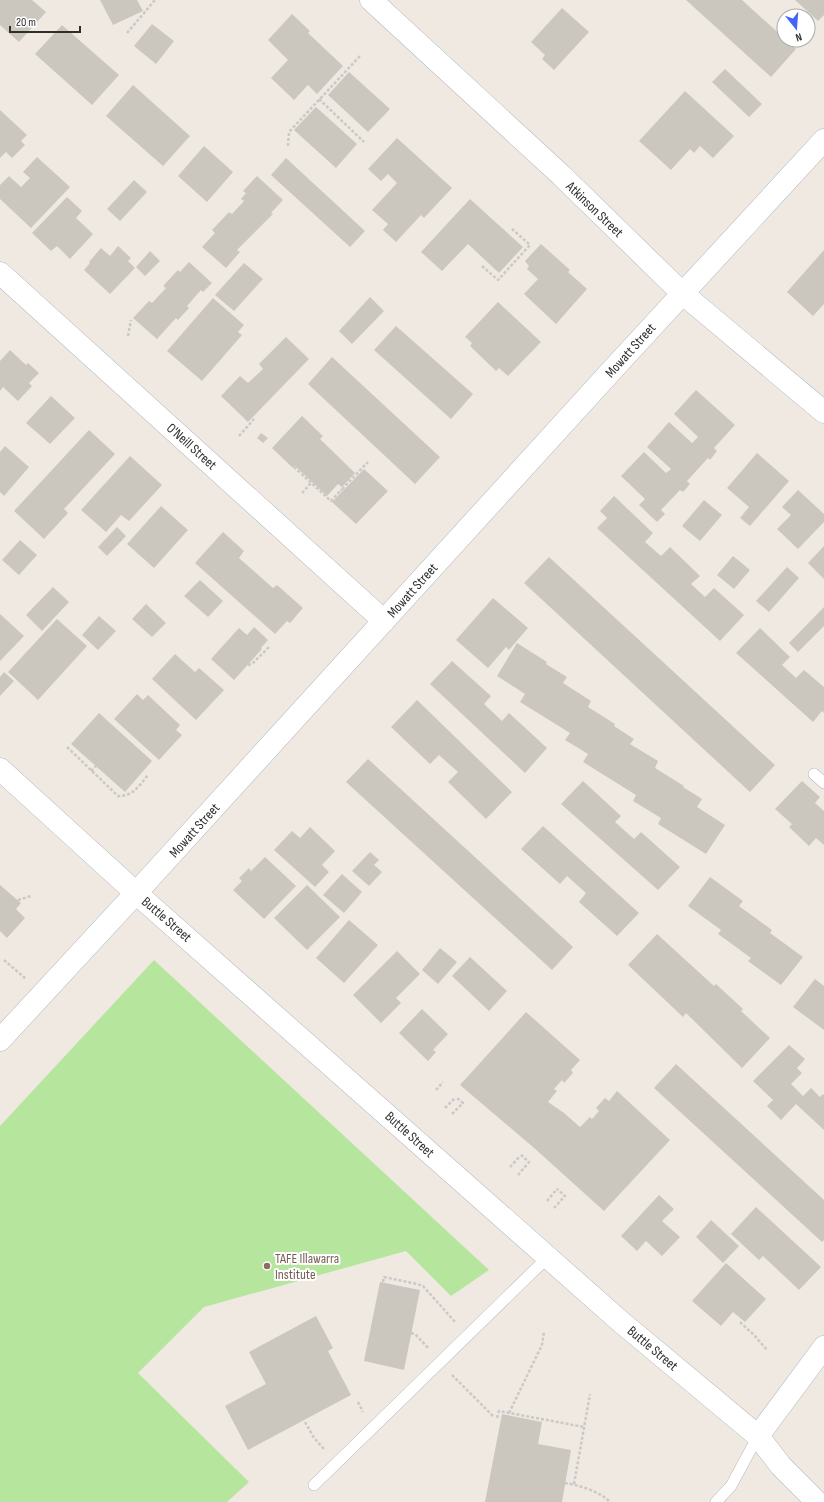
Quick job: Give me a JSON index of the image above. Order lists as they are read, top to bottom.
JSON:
{
  "streets": {
    "street": [
      "Atkinson Street",
      "Mowatt Street",
      "O'Neill Street",
      "Buttle Street"
    ]
  },
  "crossings": [
    ["Atkinson Street", "Mowatt Street"],
    ["Mowatt Street", "O'Neill Street"],
    ["Mowatt Street", "Buttle Street"]
  ],
  "places": ["TAFE Illawarra Institute"],
  "scale_bar": "20 m",
  "north": "bottom"
}
